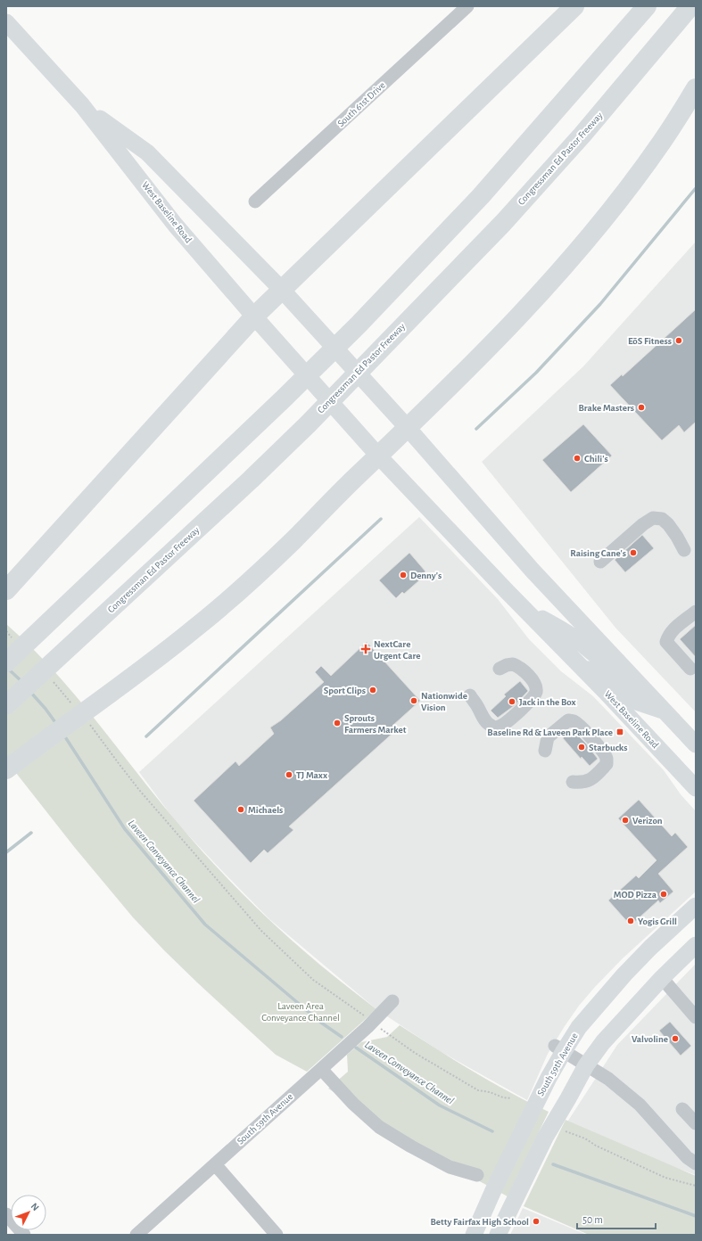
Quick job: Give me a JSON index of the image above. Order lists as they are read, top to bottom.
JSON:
{
  "streets": {
    "highway": ["Congressman Ed Pastor Freeway"],
    "main road": ["West Baseline Road", "South 59th Avenue"],
    "street": ["South 61st Drive"]
  },
  "water": ["Laveen Conveyance Channel"],
  "parks": ["Laveen Area Conveyance Channel"],
  "places": {
    "other": [
      "EōS Fitness",
      "Brake Masters",
      "Chili's",
      "Raising Cane's",
      "Denny's",
      "Sport Clips",
      "Nationwide Vision",
      "Jack in the Box",
      "Sprouts Farmers Market",
      "Starbucks",
      "TJ Maxx",
      "Michaels",
      "Verizon",
      "MOD Pizza",
      "Yogis Grill",
      "Valvoline",
      "Betty Fairfax High School"
    ],
    "health": ["NextCare Urgent Care"],
    "transit": ["Baseline Rd & Laveen Park Place"]
  },
  "scale_bar": "50 m",
  "north": "top right"
}
